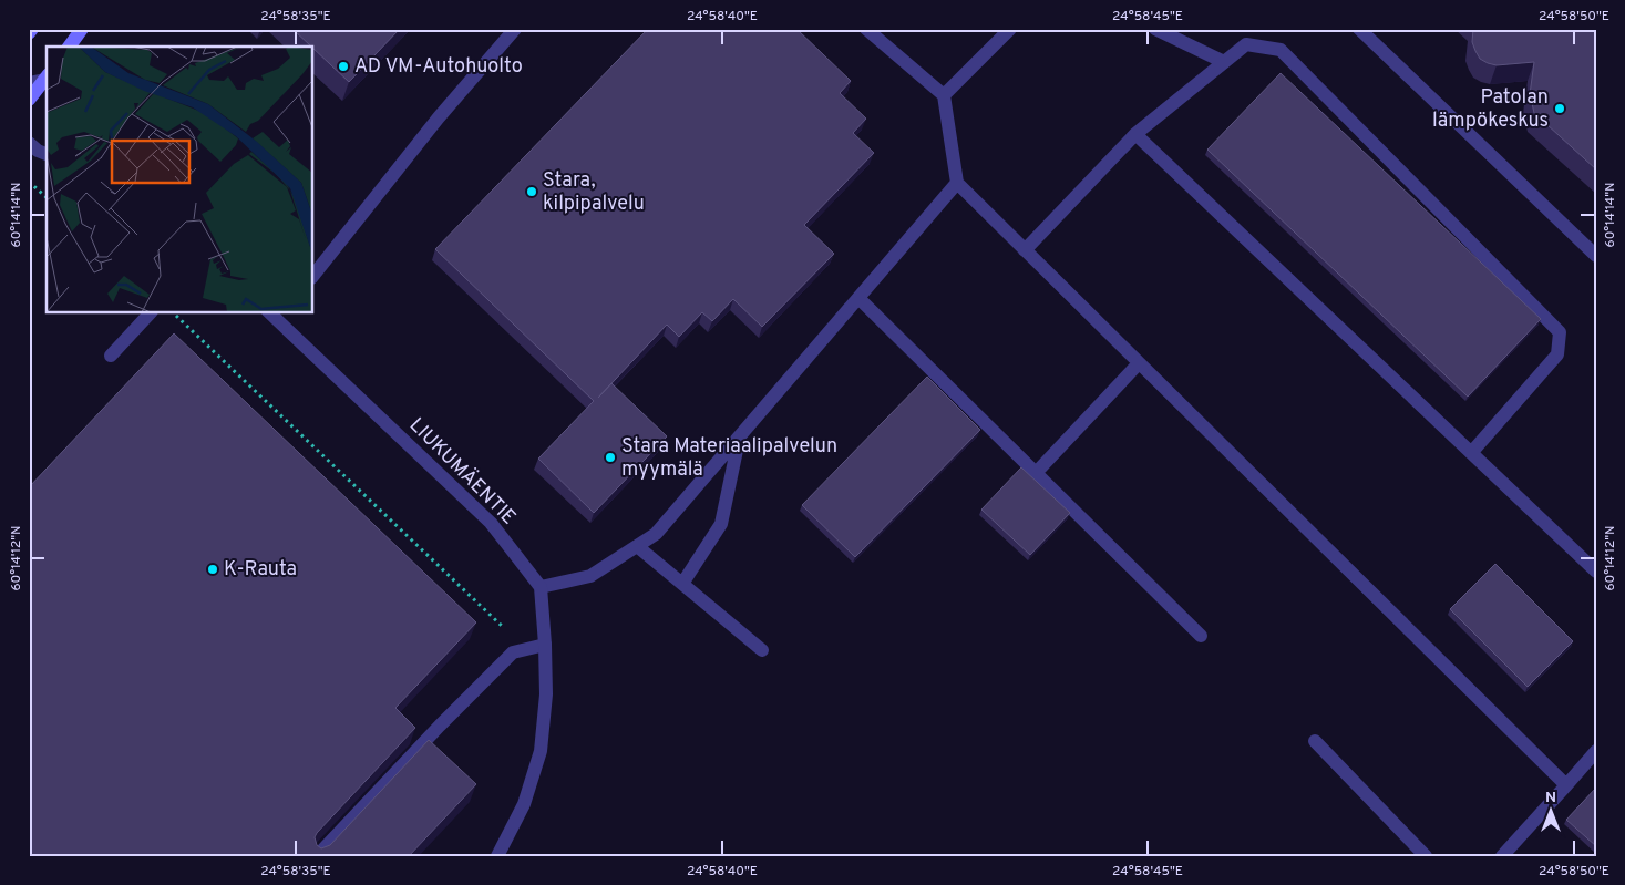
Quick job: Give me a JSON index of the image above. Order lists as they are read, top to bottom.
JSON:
{
  "streets": {
    "street": ["LIUKUMÄENTIE"]
  },
  "places": [
    "AD VM-Autohuolto",
    "Patolan lämpökeskus",
    "Stara, kilpipalvelu",
    "Stara Materiaalipalvelun myymälä",
    "K-Rauta"
  ],
  "north": "top",
  "coordinates": [
    "24°58'35\"E",
    "24°58'40\"E",
    "24°58'45\"E",
    "24°58'50\"E",
    "60°14'14\"N",
    "60°14'12\"N"
  ]
}
